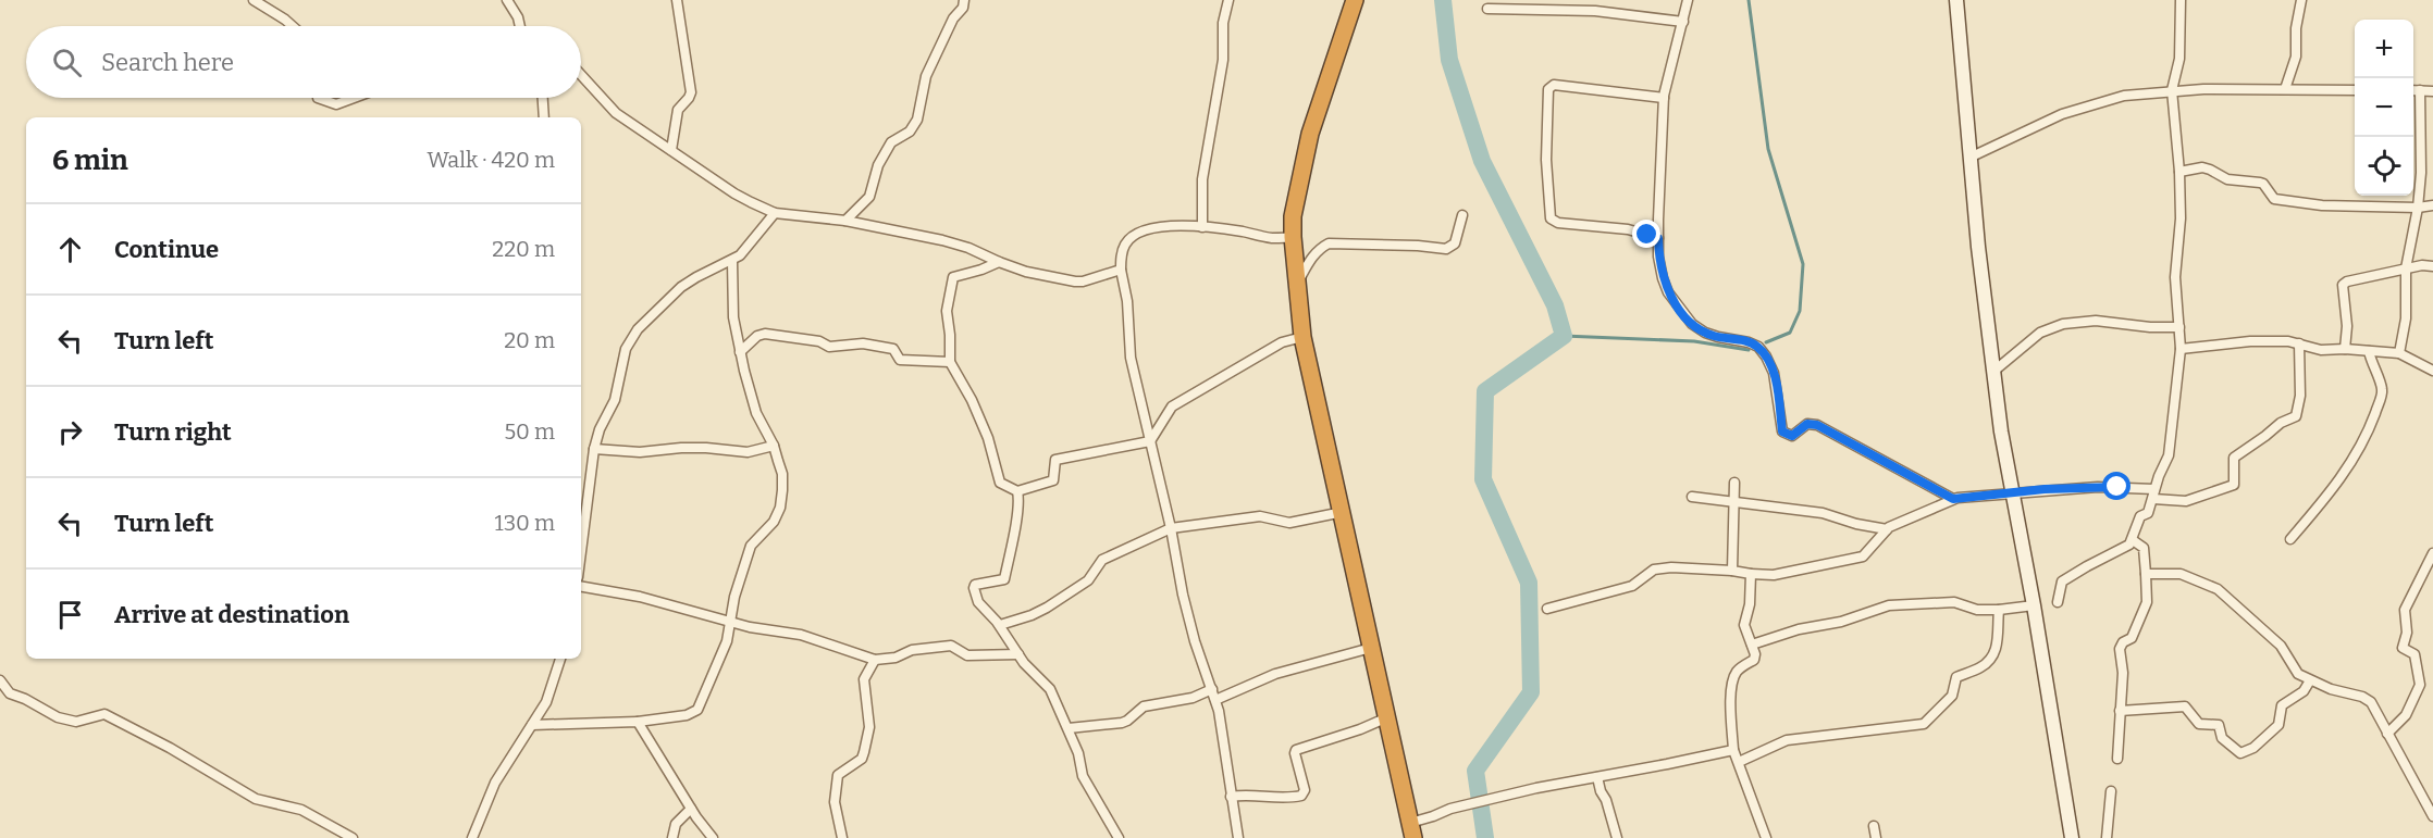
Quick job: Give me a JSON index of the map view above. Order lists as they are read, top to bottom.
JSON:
{
  "page": {
    "map_buttons": ["+", "−"],
    "search": "Search here",
    "heading": ["6 min", "Walk · 420 m"],
    "list": [
      ["Continue", "220 m"],
      ["Turn left", "20 m"],
      ["Turn right", "50 m"],
      ["Turn left", "130 m"],
      "Arrive at destination"
    ]
  }
}
